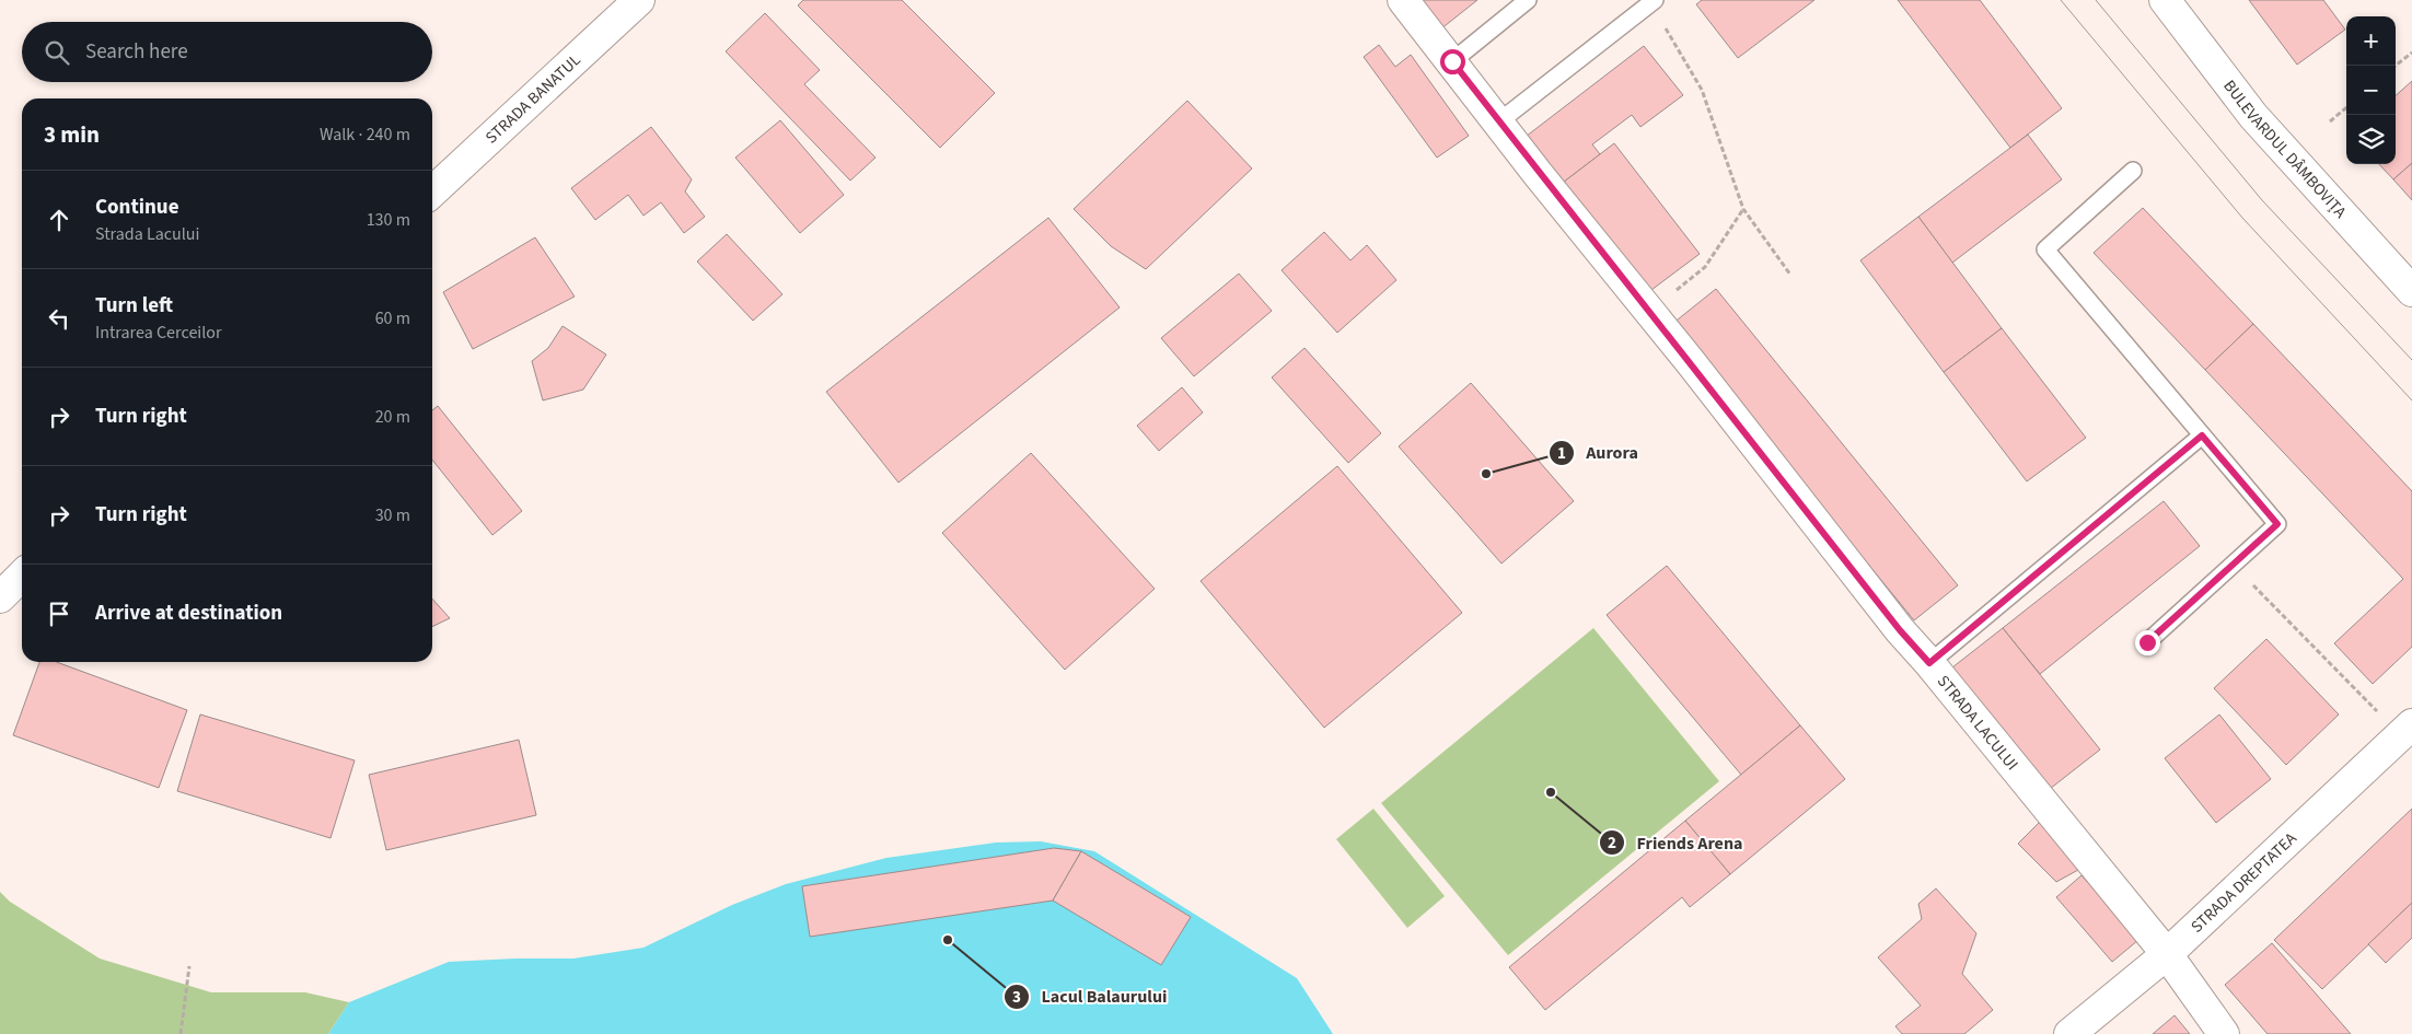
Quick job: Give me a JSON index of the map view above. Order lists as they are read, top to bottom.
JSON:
{
  "streets": {
    "street": [
      "STRADA BANATUL",
      "BULEVARDUL DÂMBOVIȚA",
      "STRADA LACULUI",
      "STRADA DREPTATEA"
    ]
  },
  "crossings": [
    ["STRADA LACULUI", "STRADA DREPTATEA"]
  ],
  "places": ["Aurora", "Friends Arena", "Lacul Balaurului"],
  "page": {
    "map_buttons": ["+", "−"],
    "search": "Search here",
    "heading": ["3 min", "Walk · 240 m"],
    "list": [
      ["Continue", "Strada Lacului", "130 m"],
      ["Turn left", "Intrarea Cerceilor", "60 m"],
      ["Turn right", "20 m"],
      ["Turn right", "30 m"],
      "Arrive at destination"
    ]
  }
}
